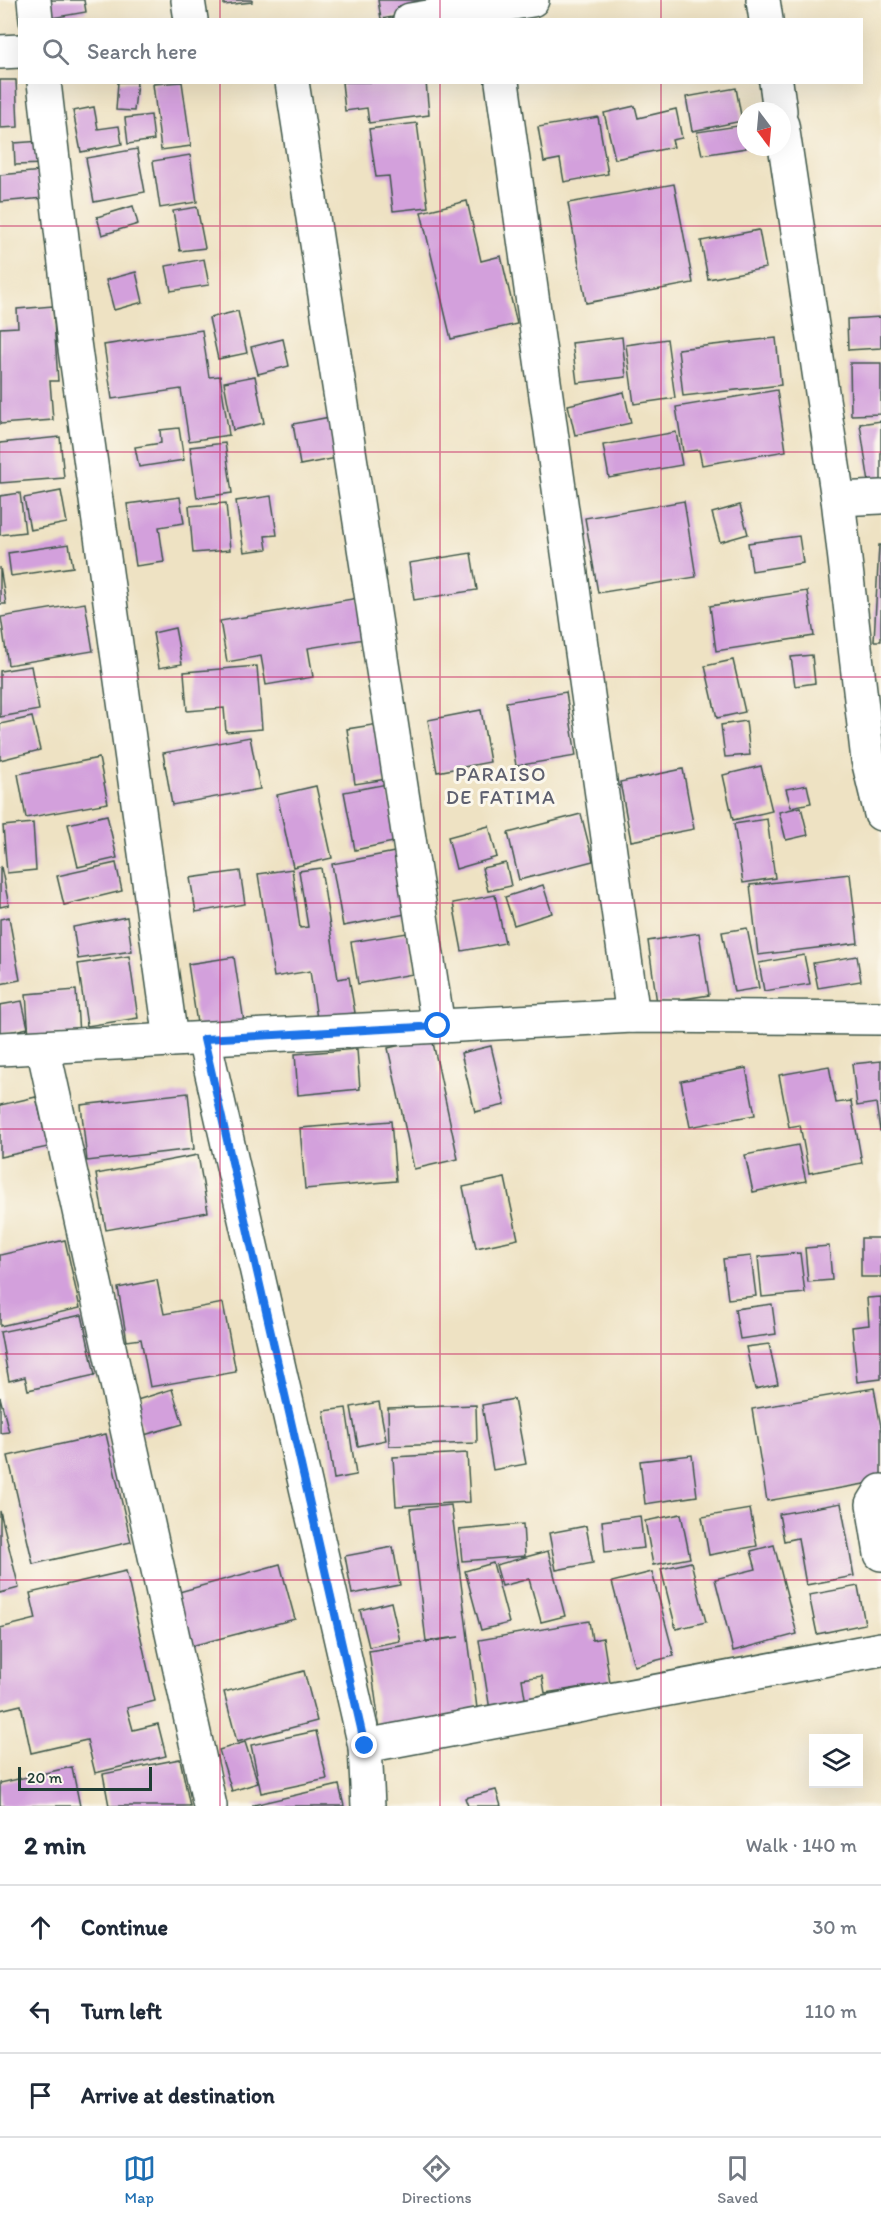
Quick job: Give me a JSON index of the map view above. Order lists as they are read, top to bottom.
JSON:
{
  "districts": ["PARAISO DE FATIMA"],
  "scale_bar": "20 m",
  "north": "bottom",
  "page": {
    "search": "Search here",
    "scale": "20 m",
    "heading": ["2 min", "Walk · 140 m"],
    "list": [
      ["Continue", "30 m"],
      ["Turn left", "110 m"],
      "Arrive at destination"
    ],
    "nav": ["Map", "Directions", "Saved"]
  }
}
